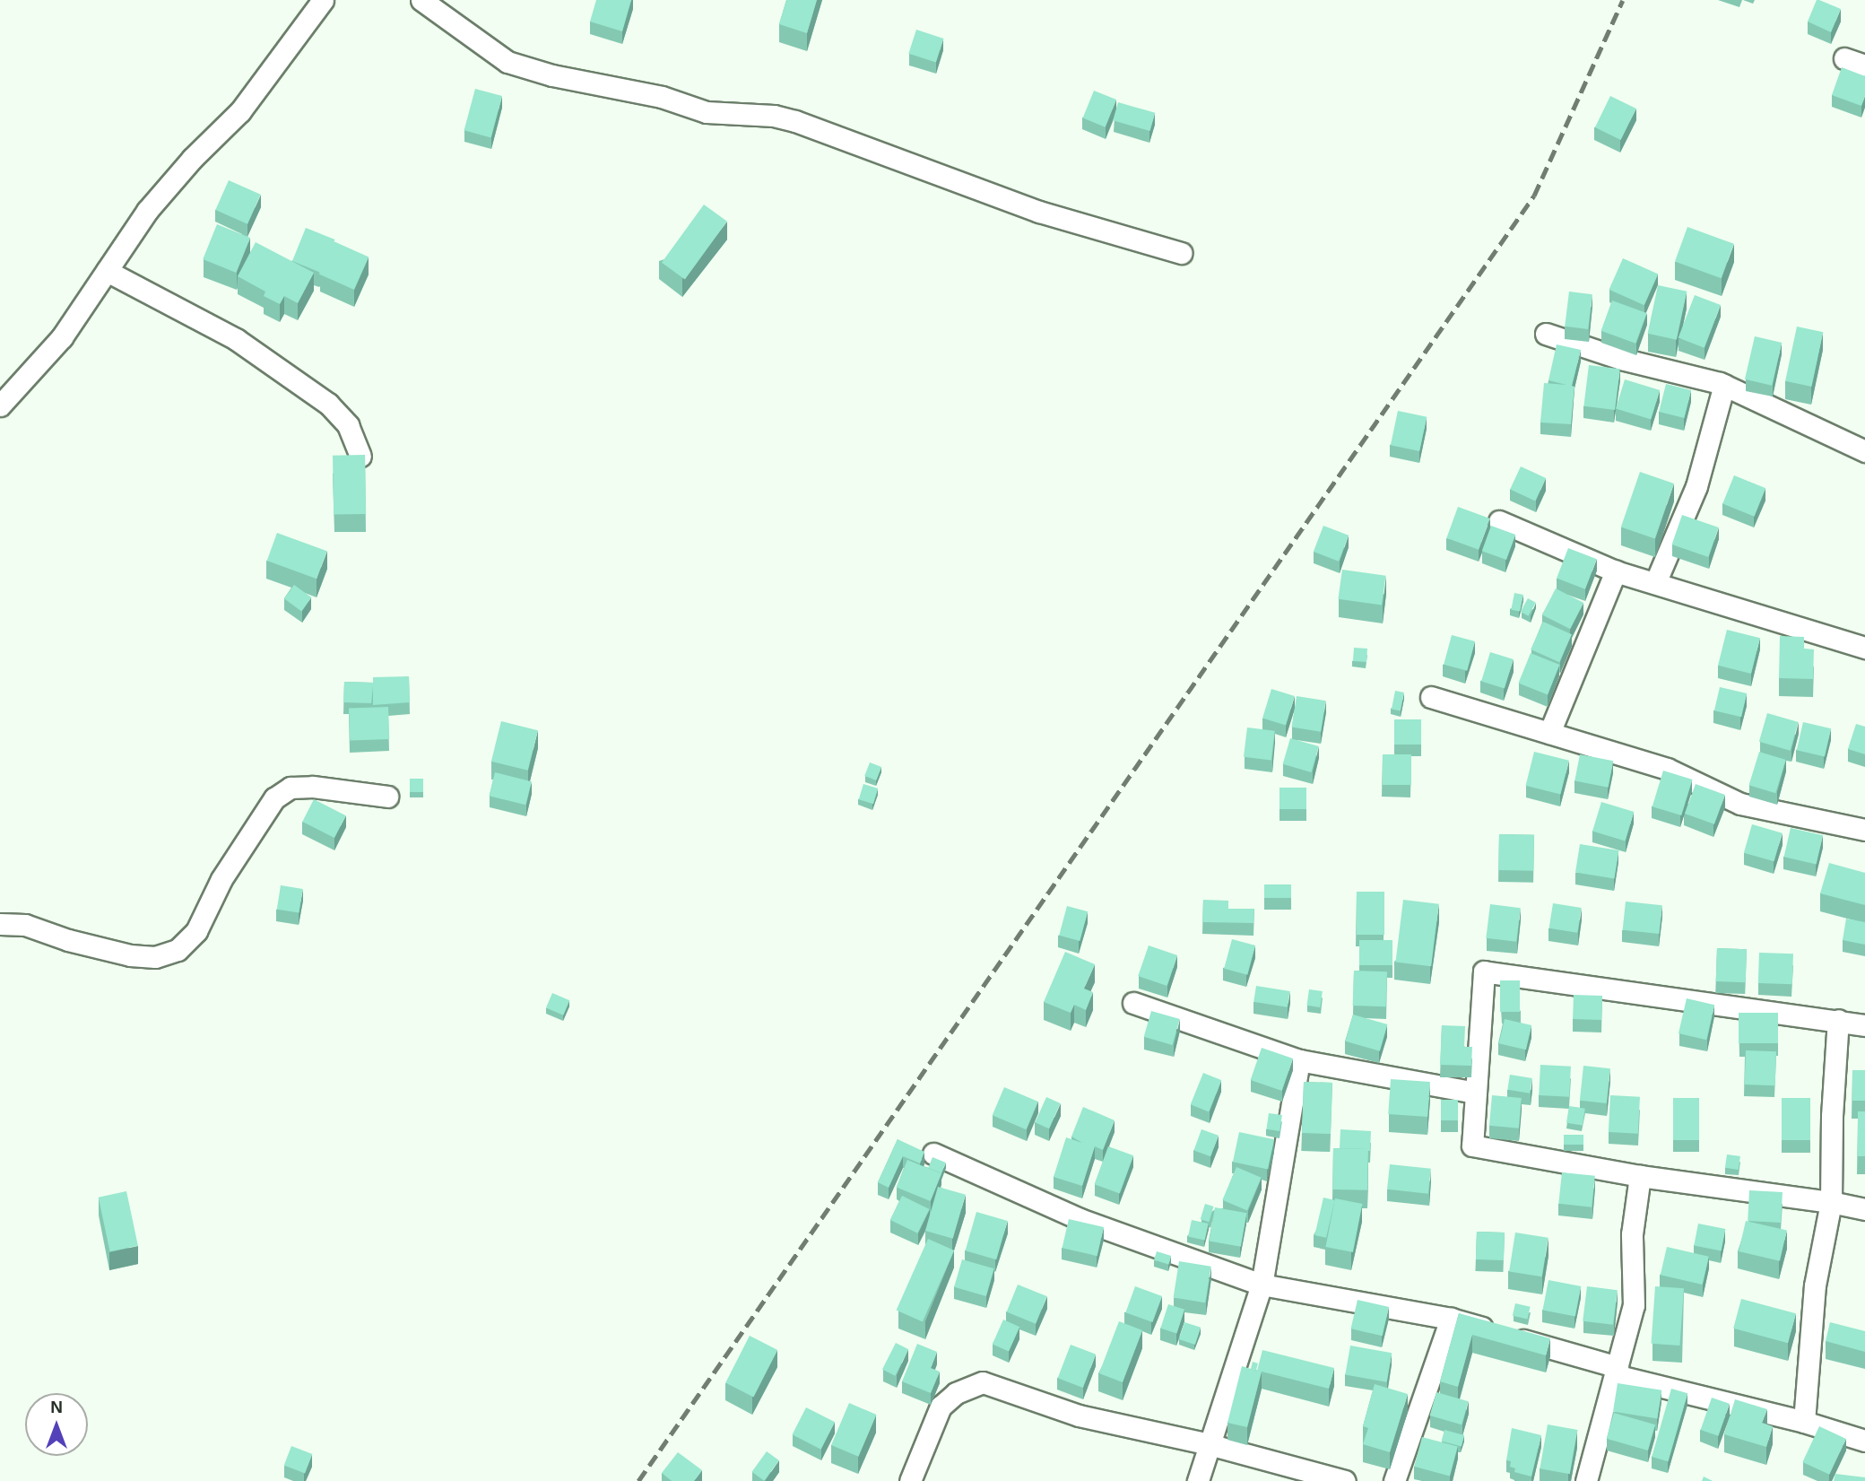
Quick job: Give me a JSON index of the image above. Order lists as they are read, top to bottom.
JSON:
{
  "north": "top"
}
